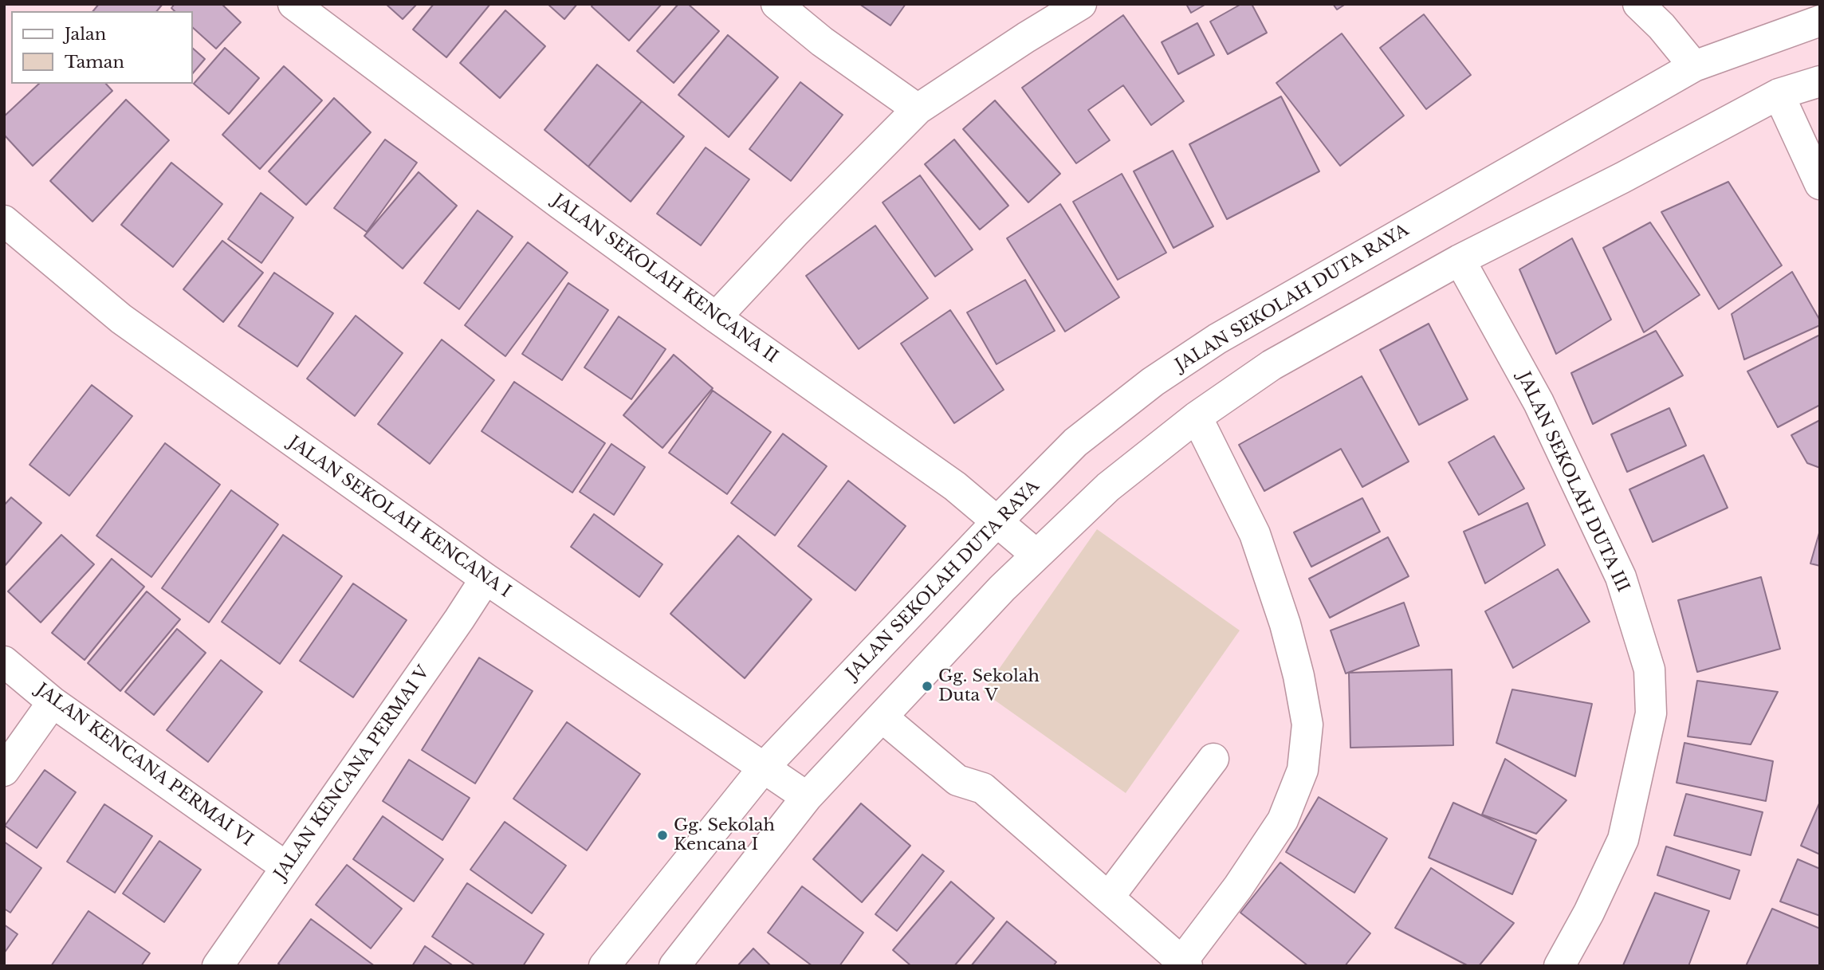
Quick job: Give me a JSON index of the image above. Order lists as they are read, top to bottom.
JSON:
{
  "streets": {
    "street": [
      "JALAN SEKOLAH KENCANA II",
      "JALAN SEKOLAH DUTA RAYA",
      "JALAN SEKOLAH DUTA III",
      "JALAN SEKOLAH KENCANA I",
      "JALAN KENCANA PERMAI VI",
      "JALAN KENCANA PERMAI V"
    ]
  },
  "crossings": [
    ["JALAN SEKOLAH KENCANA II", "JALAN SEKOLAH DUTA RAYA"],
    ["JALAN SEKOLAH DUTA RAYA", "JALAN SEKOLAH KENCANA I"],
    ["JALAN SEKOLAH KENCANA I", "JALAN KENCANA PERMAI V"],
    ["JALAN KENCANA PERMAI VI", "JALAN KENCANA PERMAI V"]
  ],
  "places": ["Gg. Sekolah Duta V", "Gg. Sekolah Kencana I"],
  "legend": ["Jalan", "Taman"]
}
